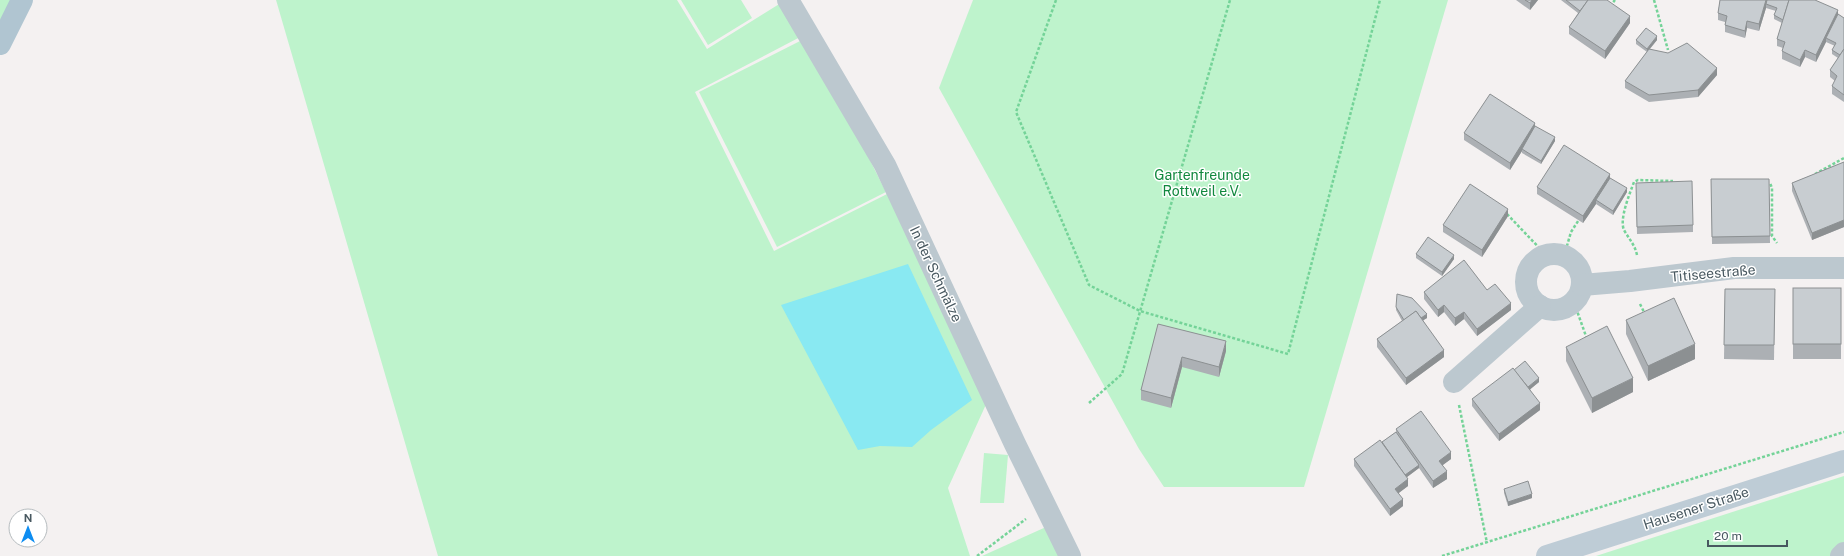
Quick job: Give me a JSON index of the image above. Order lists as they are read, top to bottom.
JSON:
{
  "streets": {
    "main road": ["Hausener Straße"],
    "street": ["Titiseestraße", "In der Schmälze"]
  },
  "parks": ["Gartenfreunde Rottweil e.V."],
  "scale_bar": "20 m",
  "north": "top"
}
